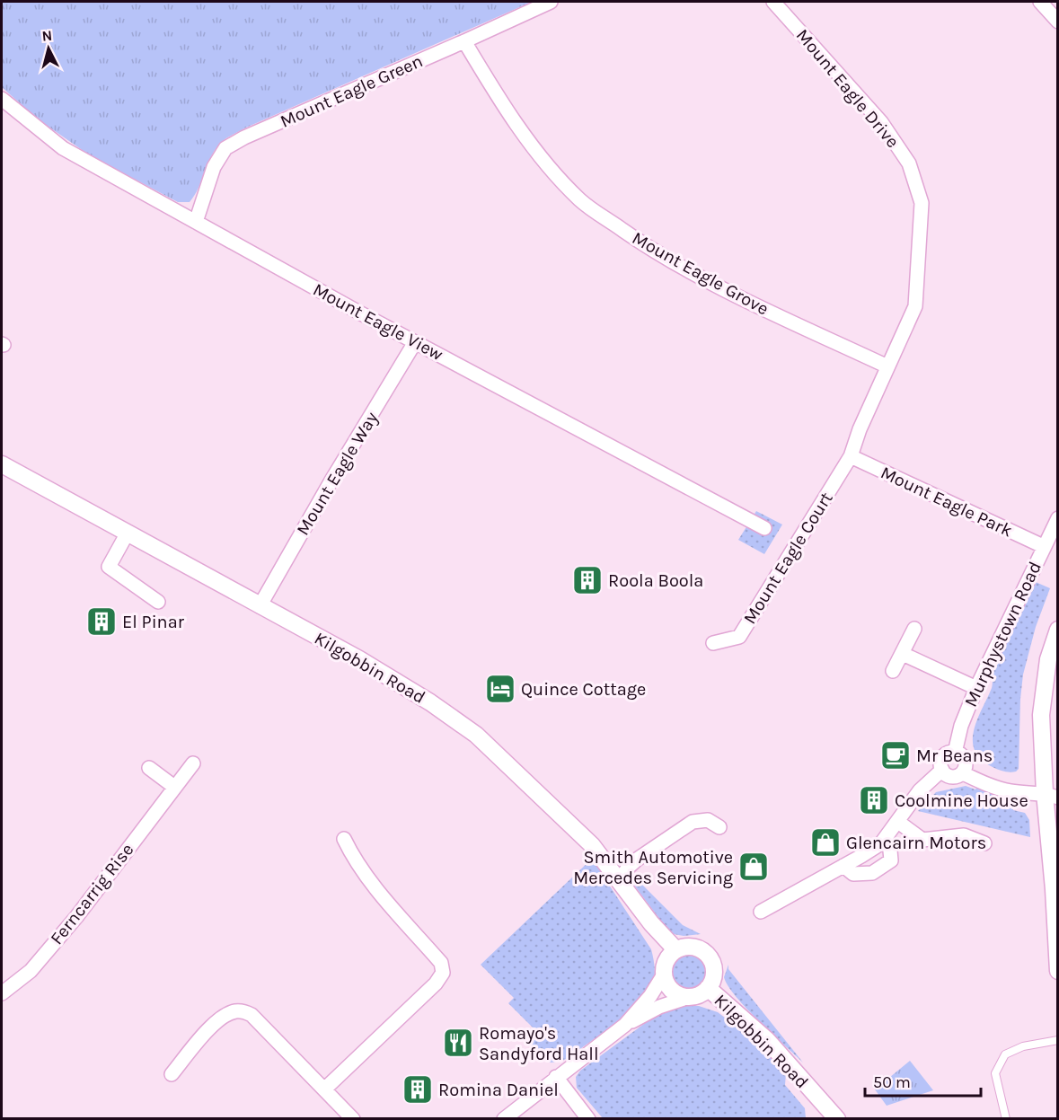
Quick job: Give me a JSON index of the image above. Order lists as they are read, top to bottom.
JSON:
{
  "streets": {
    "street": [
      "Mount Eagle Drive",
      "Mount Eagle Green",
      "Mount Eagle Grove",
      "Mount Eagle View",
      "Mount Eagle Way",
      "Mount Eagle Park",
      "Mount Eagle Court",
      "Murphystown Road",
      "Kilgobbin Road",
      "Ferncarrig Rise"
    ]
  },
  "crossings": [
    ["Mount Eagle Drive", "Mount Eagle Grove"],
    ["Mount Eagle Drive", "Mount Eagle Park"],
    ["Mount Eagle Drive", "Mount Eagle Court"],
    ["Mount Eagle Green", "Mount Eagle Grove"],
    ["Mount Eagle Green", "Mount Eagle View"],
    ["Mount Eagle View", "Mount Eagle Way"],
    ["Mount Eagle Way", "Kilgobbin Road"],
    ["Mount Eagle Park", "Mount Eagle Court"],
    ["Mount Eagle Park", "Murphystown Road"]
  ],
  "places": {
    "building": [
      "Roola Boola",
      "El Pinar",
      "Coolmine House",
      "Romina Daniel"
    ],
    "hotel": ["Quince Cottage"],
    "cafe": ["Mr Beans"],
    "shop": ["Glencairn Motors", "Smith Automotive Mercedes Servicing"],
    "restaurant": ["Romayo's Sandyford Hall"]
  },
  "scale_bar": "50 m",
  "north": "top"
}
